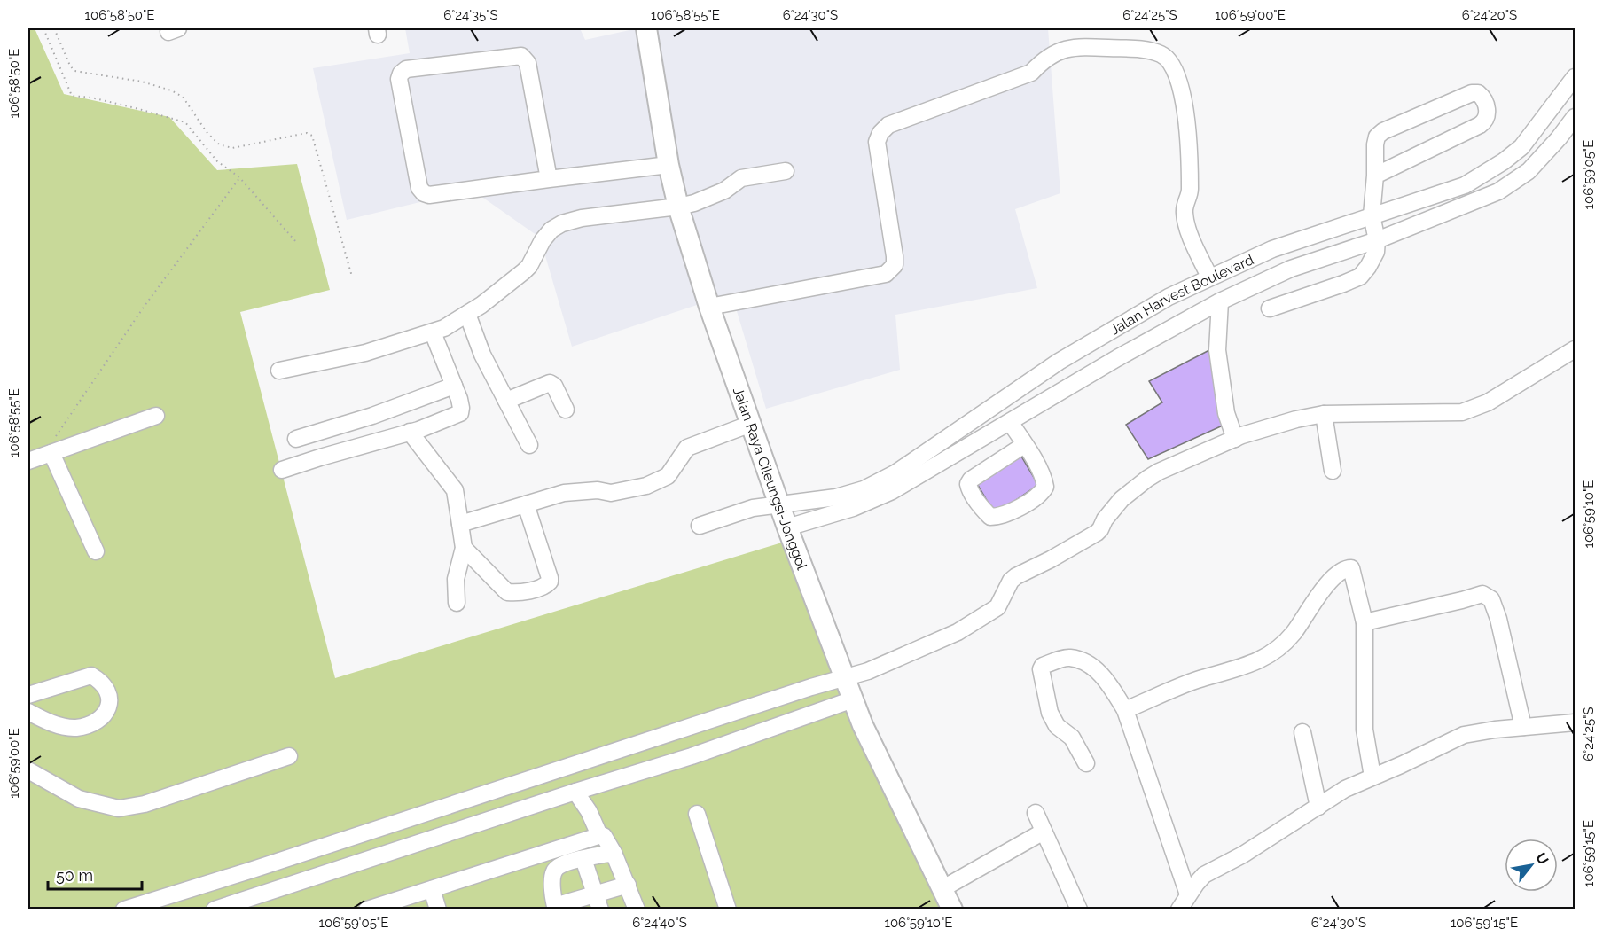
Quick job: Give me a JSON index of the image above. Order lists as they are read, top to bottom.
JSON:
{
  "streets": {
    "main road": ["Jalan Raya Cileungsi-Jonggol"],
    "street": ["Jalan Harvest Boulevard"]
  },
  "crossings": [
    ["Jalan Harvest Boulevard", "Jalan Raya Cileungsi-Jonggol"]
  ],
  "scale_bar": "50 m",
  "north": "top right",
  "coordinates": [
    "106°58'50\"E",
    "6°24'35\"S",
    "106°58'55\"E",
    "6°24'30\"S",
    "6°24'25\"S",
    "106°59'00\"E",
    "6°24'20\"S",
    "106°59'05\"E",
    "106°59'10\"E",
    "106°59'15\"E",
    "6°24'40\"S"
  ]
}
